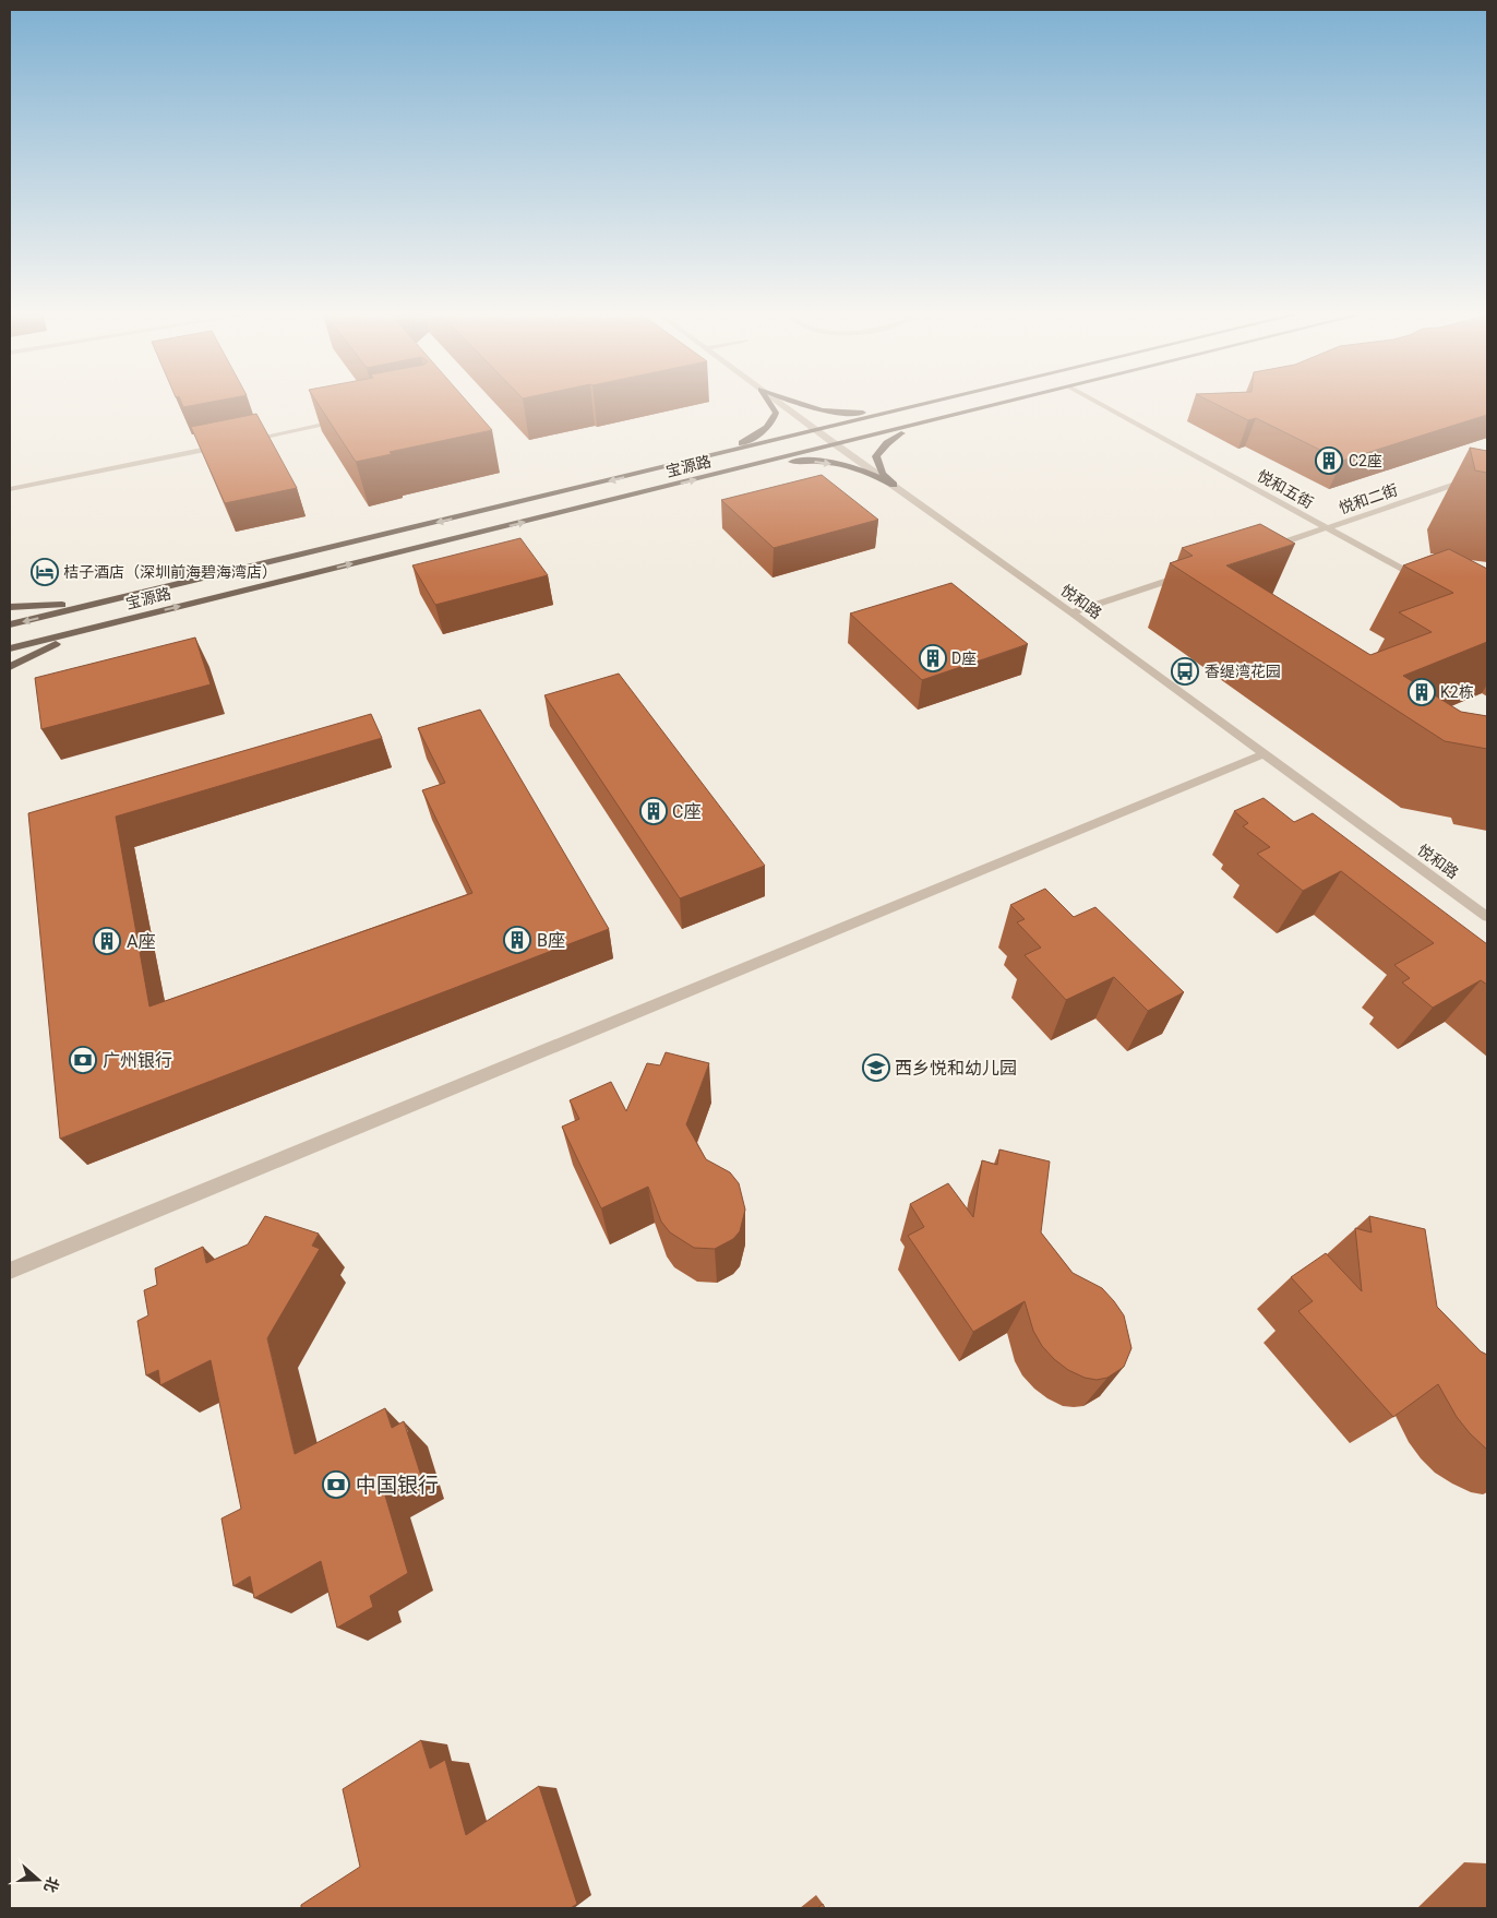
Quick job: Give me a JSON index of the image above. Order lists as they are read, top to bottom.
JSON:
{
  "streets": {
    "main road": ["宝源路"],
    "street": ["悦和五街", "悦和二街", "悦和路"]
  },
  "crossings": [
    ["宝源路", "悦和路"],
    ["悦和五街", "悦和二街"]
  ],
  "places": {
    "building": [
      "C2座",
      "D座",
      "K2栋",
      "C座",
      "B座",
      "A座"
    ],
    "hotel": ["桔子酒店（深圳前海碧海湾店）"],
    "bus stop": ["香缇湾花园"],
    "bank": ["广州银行", "中国银行"],
    "school or university": ["西乡悦和幼儿园"]
  },
  "north": "right"
}
